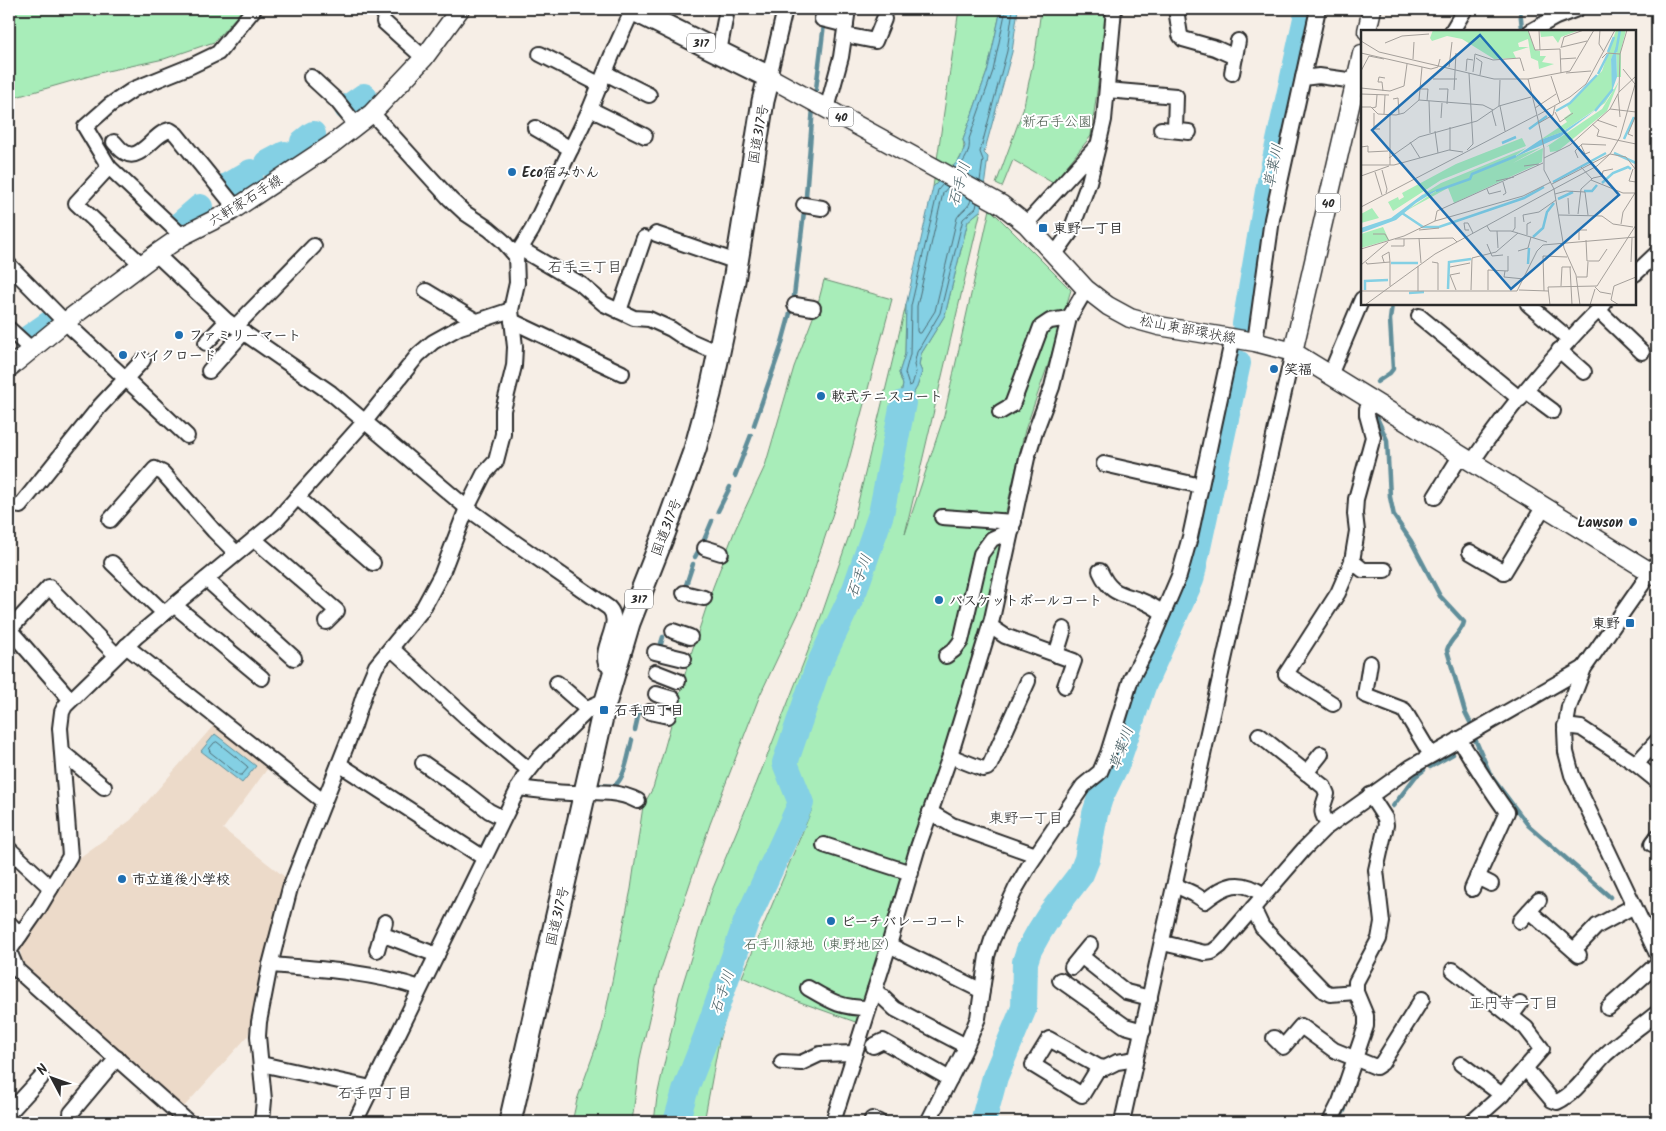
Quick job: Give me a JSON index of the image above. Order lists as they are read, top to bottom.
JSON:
{
  "streets": {
    "highway": ["317", "国道317号"],
    "main road": ["40", "六軒家石手線", "松山東部環状線"]
  },
  "crossings": [
    ["317", "国道317号"],
    ["317", "松山東部環状線"],
    ["40", "松山東部環状線"],
    ["国道317号", "松山東部環状線"]
  ],
  "districts": [
    "石手三丁目",
    "東野一丁目",
    "正円寺一丁目",
    "石手四丁目"
  ],
  "water": ["草葉川", "石手川"],
  "parks": ["新石手公園", "石手川緑地（東野地区）"],
  "places": {
    "other": [
      "Eco宿みかん",
      "ファミリーマート",
      "バイクロード",
      "笑福",
      "軟式テニスコート",
      "Lawson",
      "バスケットボールコート",
      "市立道後小学校",
      "ビーチバレーコート"
    ],
    "transit": ["東野一丁目", "東野", "石手四丁目"]
  },
  "north": "top left"
}
